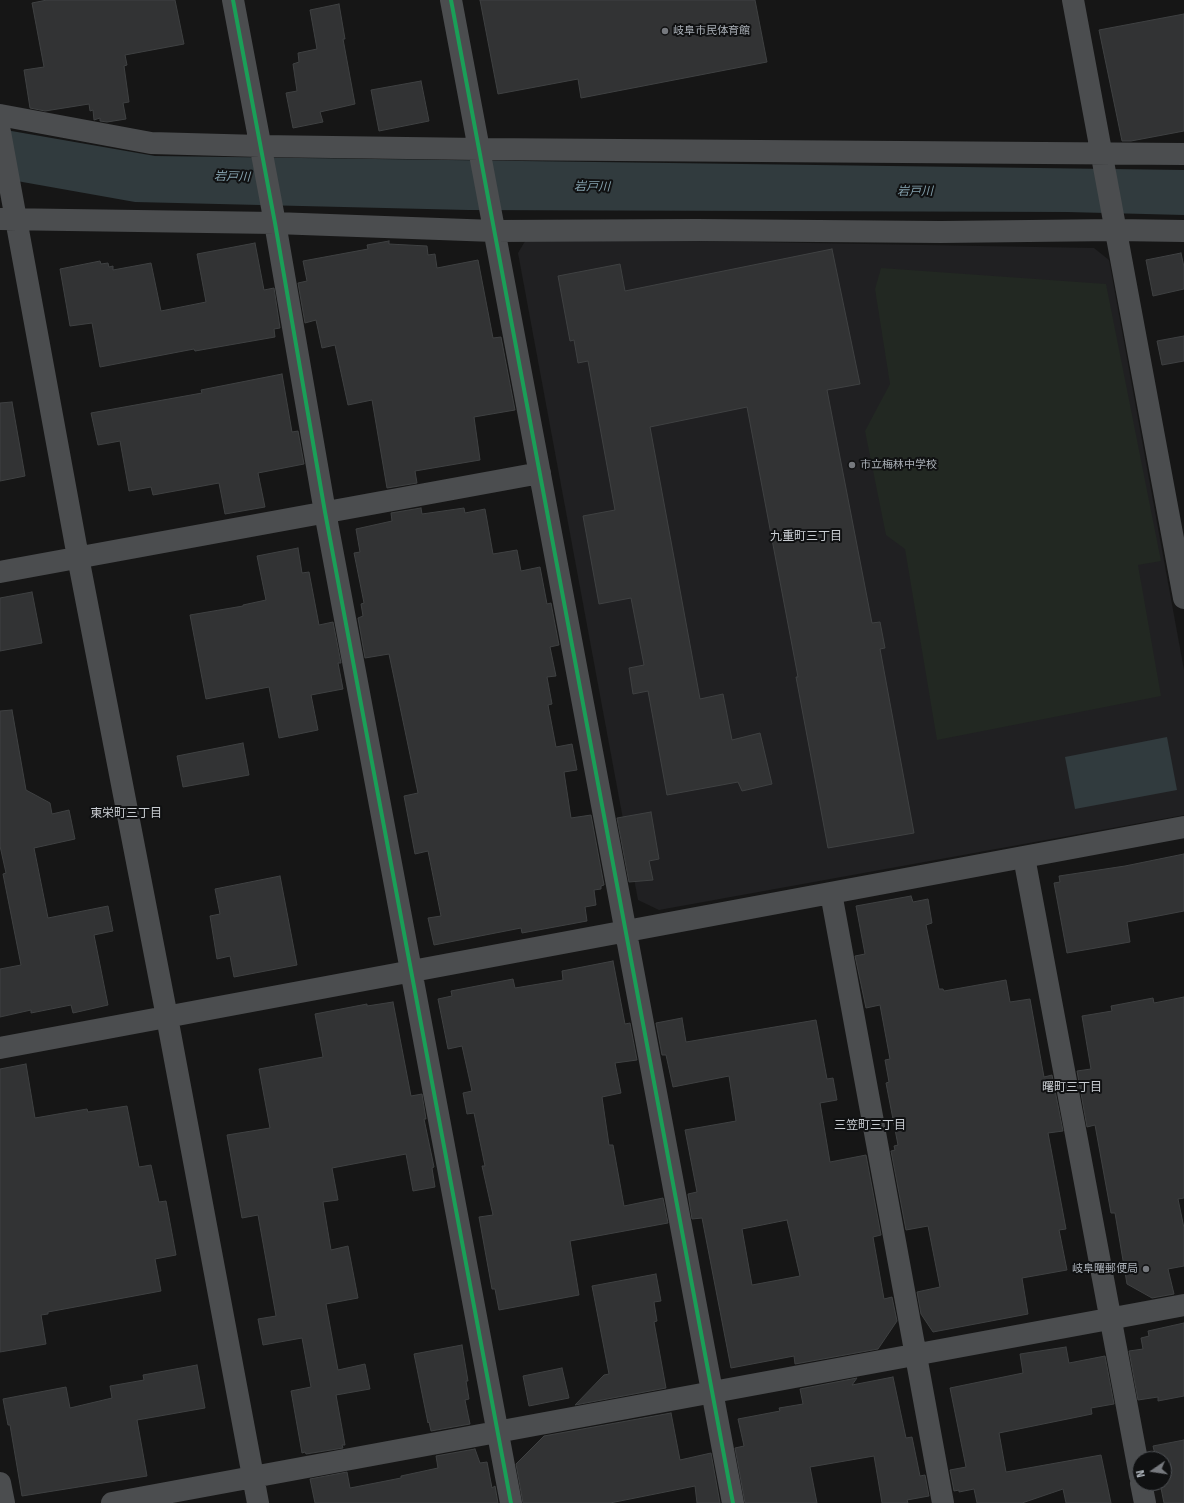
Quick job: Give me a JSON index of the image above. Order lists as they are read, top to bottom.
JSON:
{
  "districts": [
    "九重町三丁目",
    "東栄町三丁目",
    "曙町三丁目",
    "三笠町三丁目"
  ],
  "water": ["岩戸川"],
  "places": ["岐阜市民体育館", "市立梅林中学校", "岐阜曙郵便局"],
  "north": "left"
}
